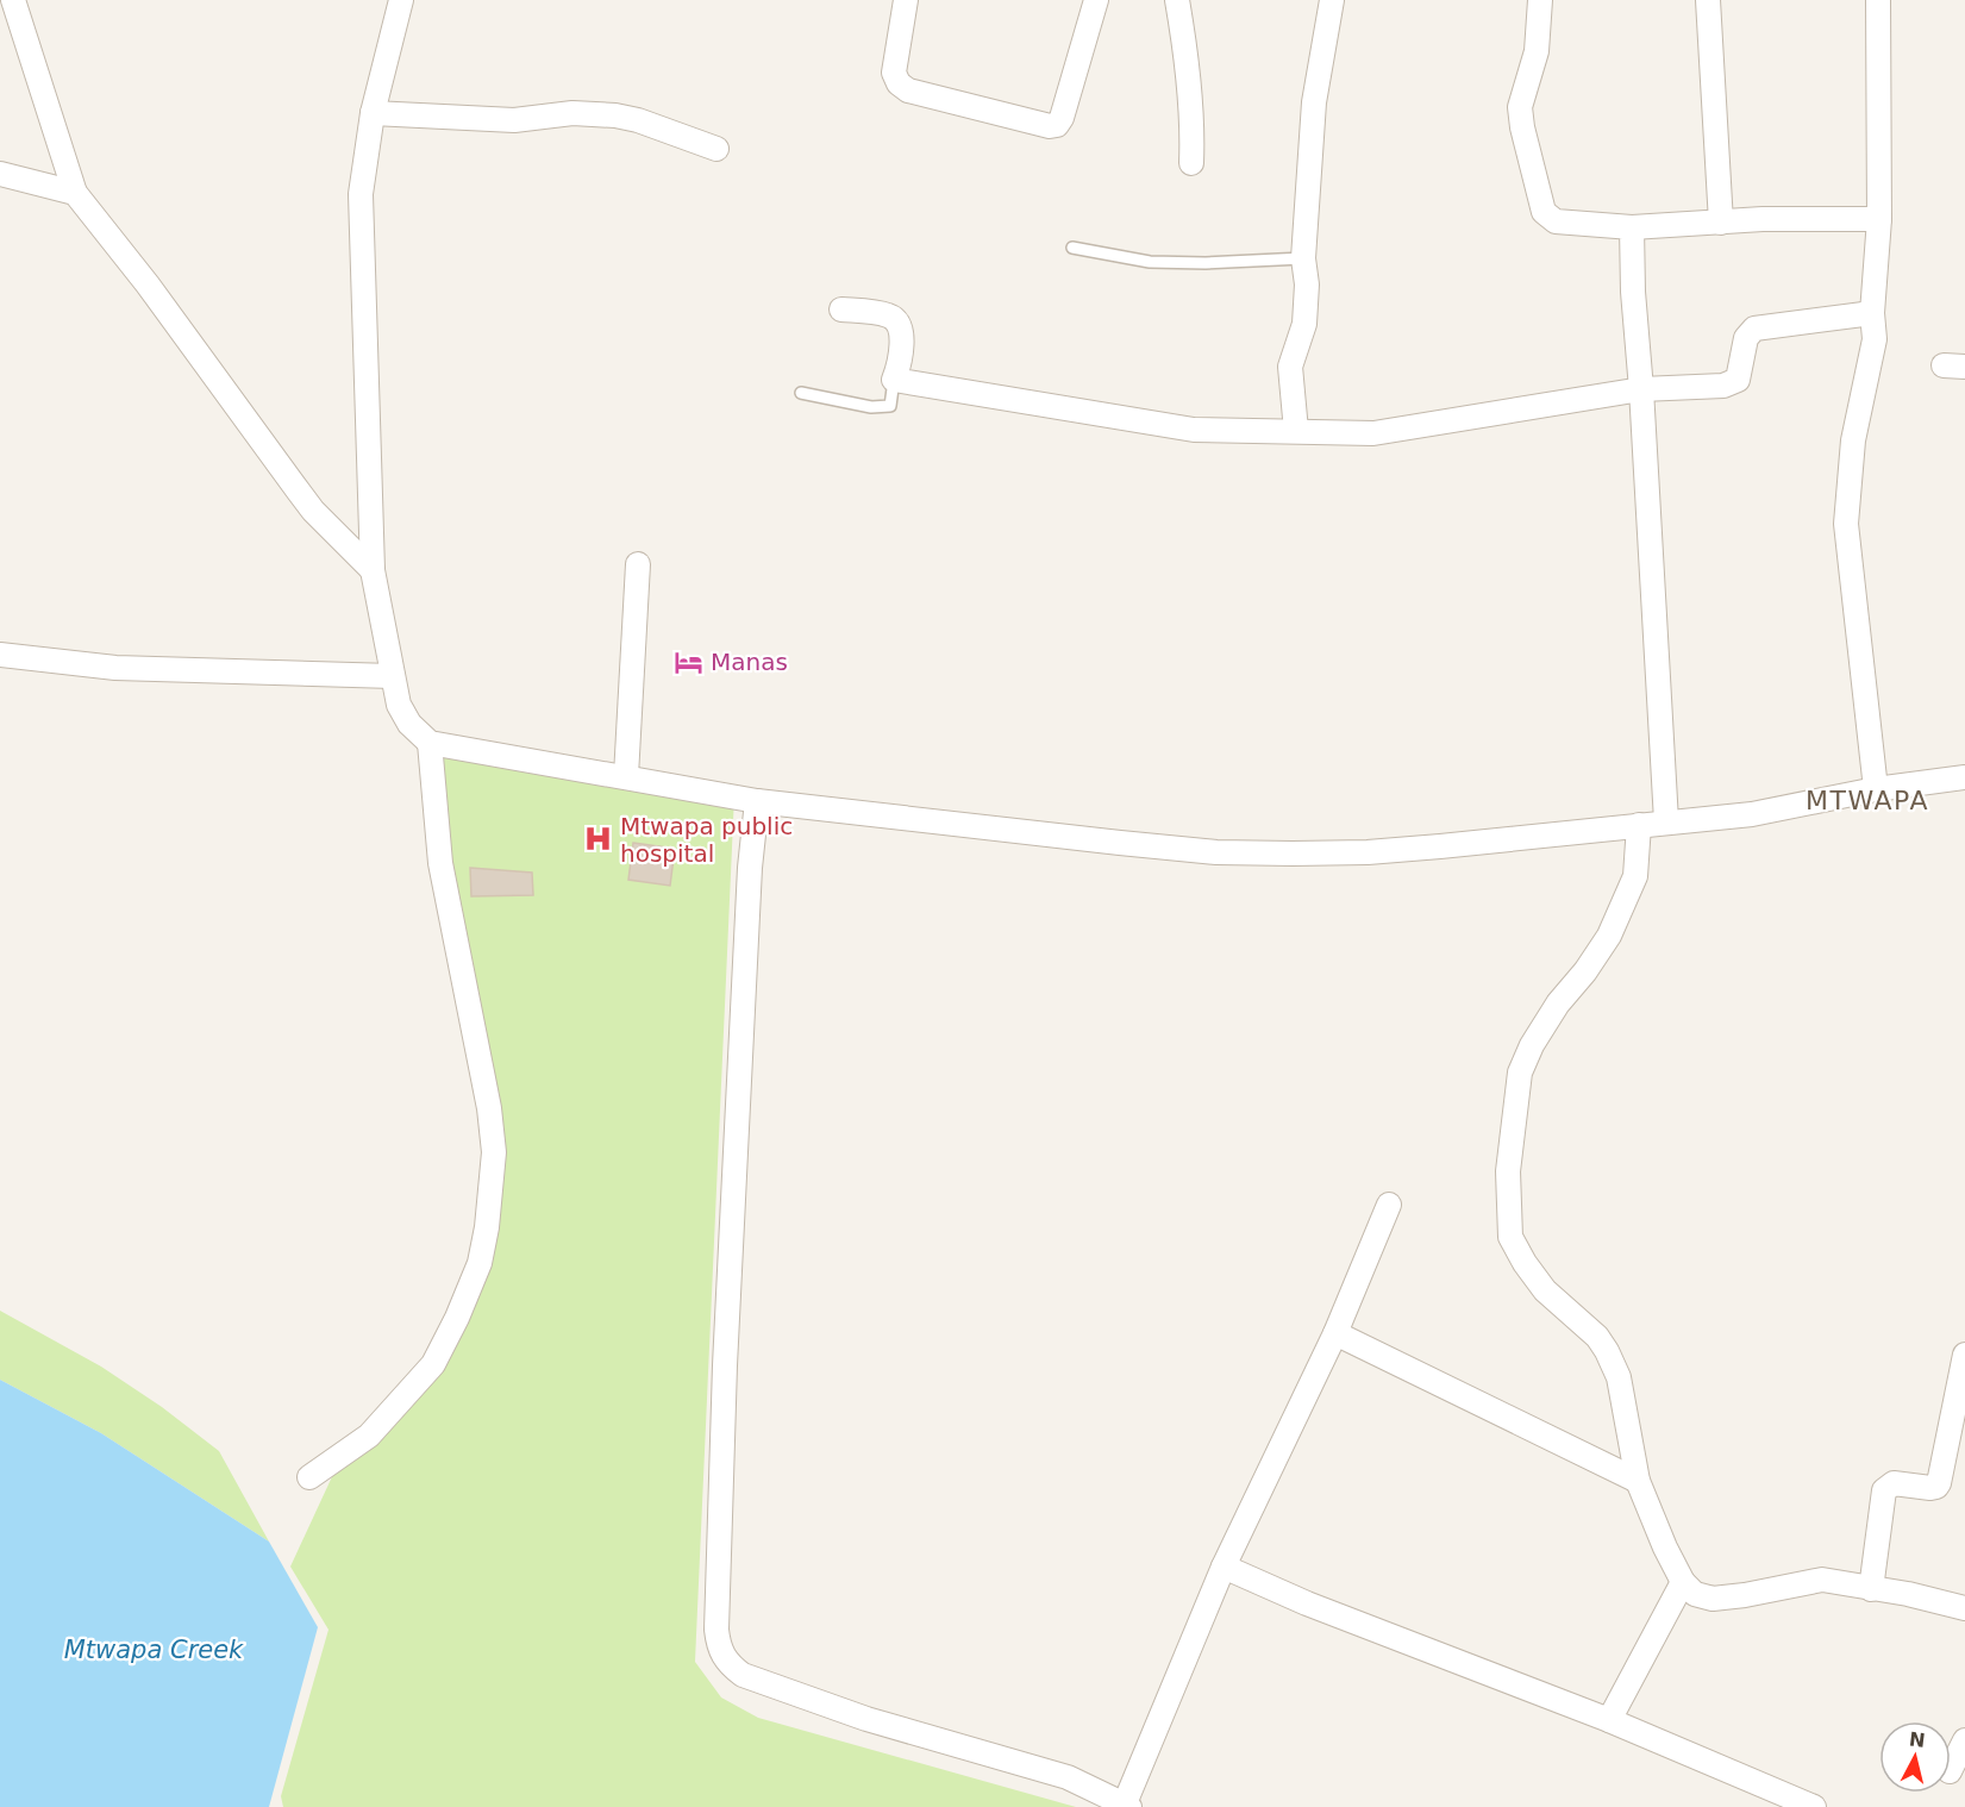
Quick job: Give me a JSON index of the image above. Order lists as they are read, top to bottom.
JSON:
{
  "districts": ["MTWAPA"],
  "water": ["Mtwapa Creek"],
  "places": {
    "hotel": ["Manas"],
    "hospital": ["Mtwapa public hospital"]
  },
  "north": "top"
}
